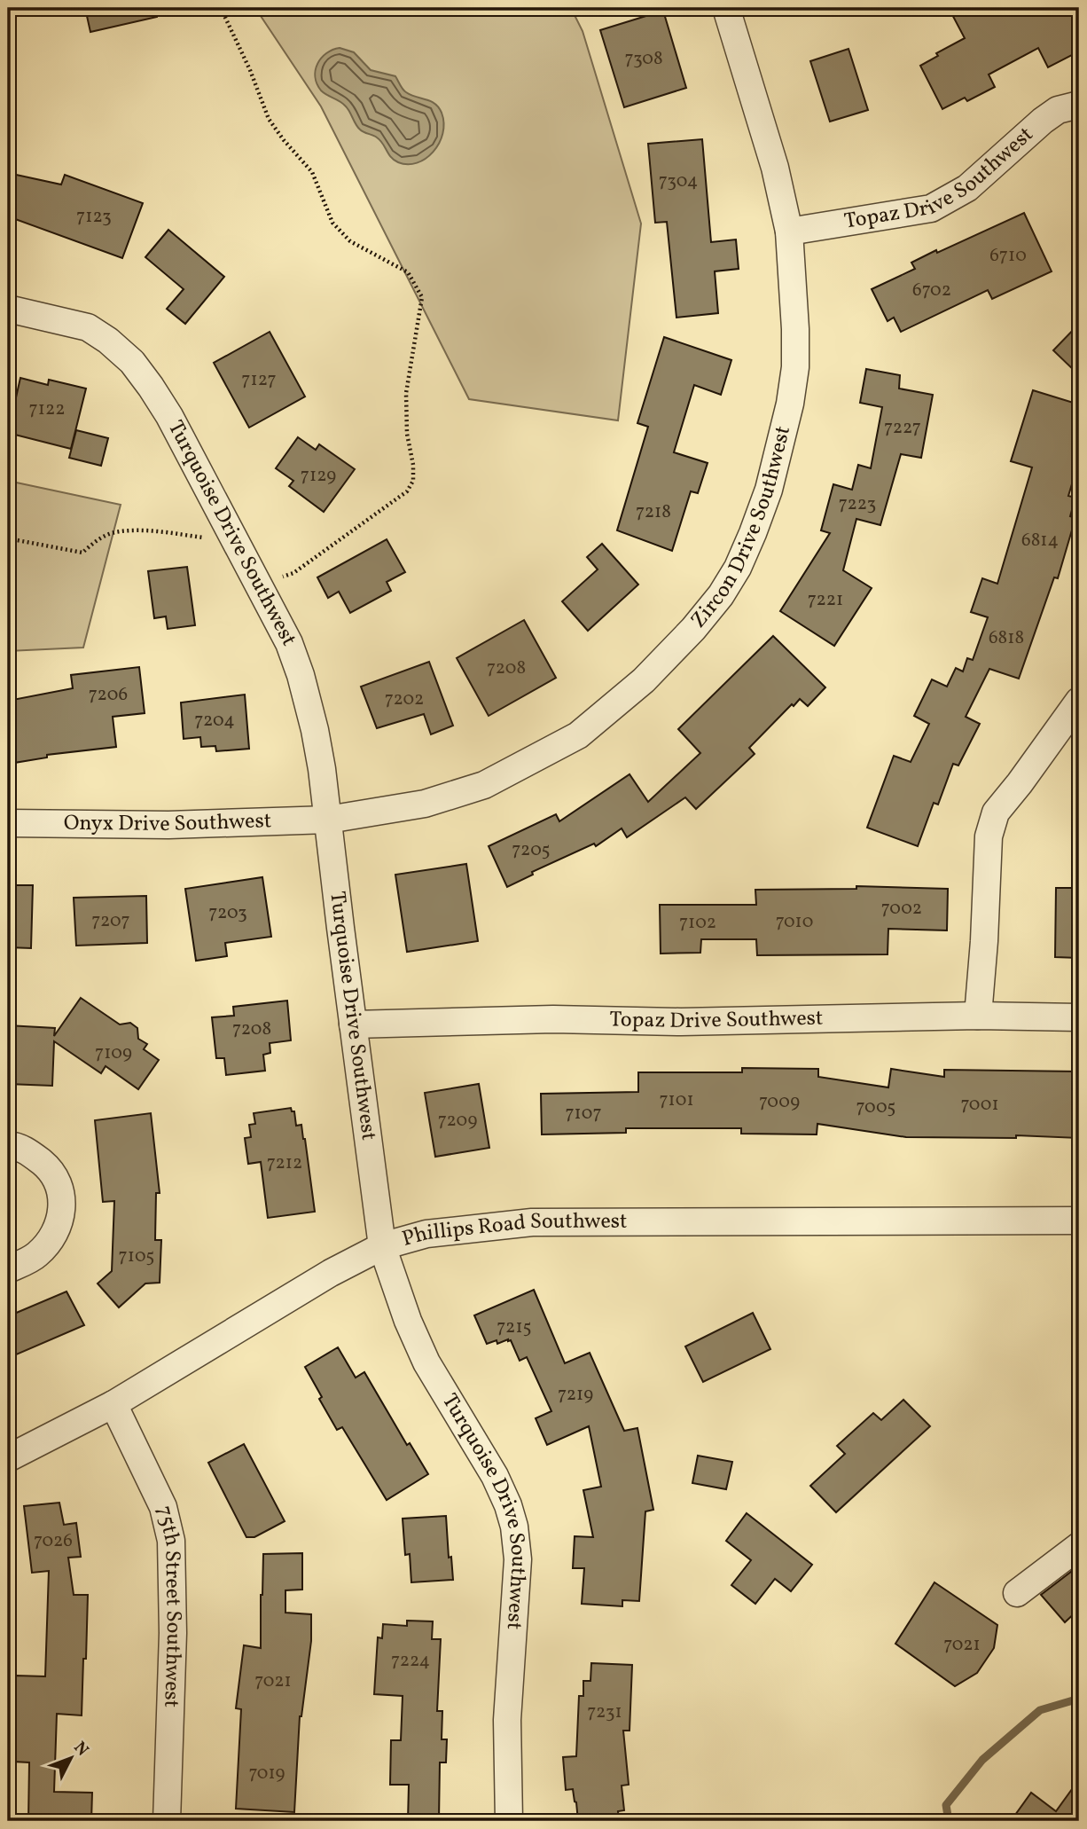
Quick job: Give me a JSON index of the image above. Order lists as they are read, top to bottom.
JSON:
{
  "streets": {
    "street": [
      "Topaz Drive Southwest",
      "Zircon Drive Southwest",
      "Turquoise Drive Southwest",
      "Onyx Drive Southwest",
      "Phillips Road Southwest",
      "75th Street Southwest"
    ]
  },
  "crossings": [
    ["Topaz Drive Southwest", "Zircon Drive Southwest"],
    ["Topaz Drive Southwest", "Turquoise Drive Southwest"],
    ["Zircon Drive Southwest", "Turquoise Drive Southwest"],
    ["Zircon Drive Southwest", "Onyx Drive Southwest"],
    ["Turquoise Drive Southwest", "Onyx Drive Southwest"],
    ["Turquoise Drive Southwest", "Phillips Road Southwest"],
    ["Phillips Road Southwest", "75th Street Southwest"]
  ],
  "house_numbers": [
    "7308",
    "7304",
    "7123",
    "6710",
    "6702",
    "7127",
    "7122",
    "7227",
    "7129",
    "7223",
    "7218",
    "6814",
    "7221",
    "6818",
    "7208",
    "7206",
    "7202",
    "7204",
    "7205",
    "7002",
    "7203",
    "7207",
    "7010",
    "7102",
    "7208",
    "7109",
    "7101",
    "7009",
    "7001",
    "7005",
    "7107",
    "7209",
    "7212",
    "7105",
    "7215",
    "7219",
    "7026",
    "7021",
    "7224",
    "7021",
    "7231",
    "7019"
  ],
  "north": "top right"
}
